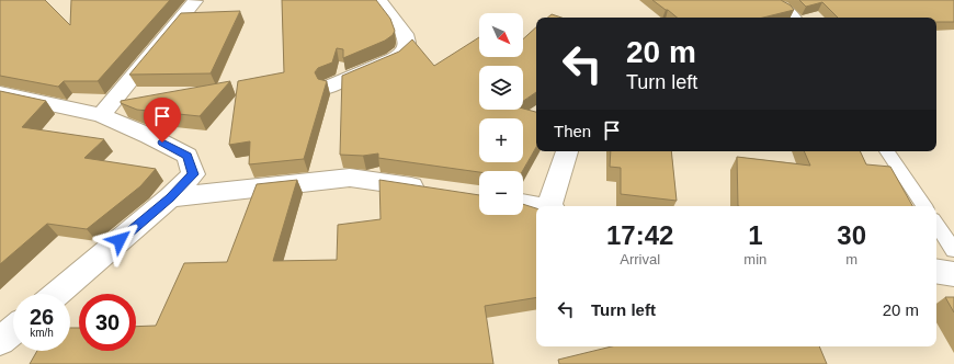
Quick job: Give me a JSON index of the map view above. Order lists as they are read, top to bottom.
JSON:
{
  "north": "bottom right",
  "page": {
    "map_buttons": ["+", "−"],
    "turn": ["20 m", "Turn left"],
    "then": "Then",
    "eta": [
      "17:42",
      "Arrival",
      "1",
      "min",
      "30",
      "m"
    ],
    "list": [
      {
        "name": "Turn left",
        "value": "20 m"
      }
    ],
    "speed": "26 km/h",
    "limit": "30"
  }
}
